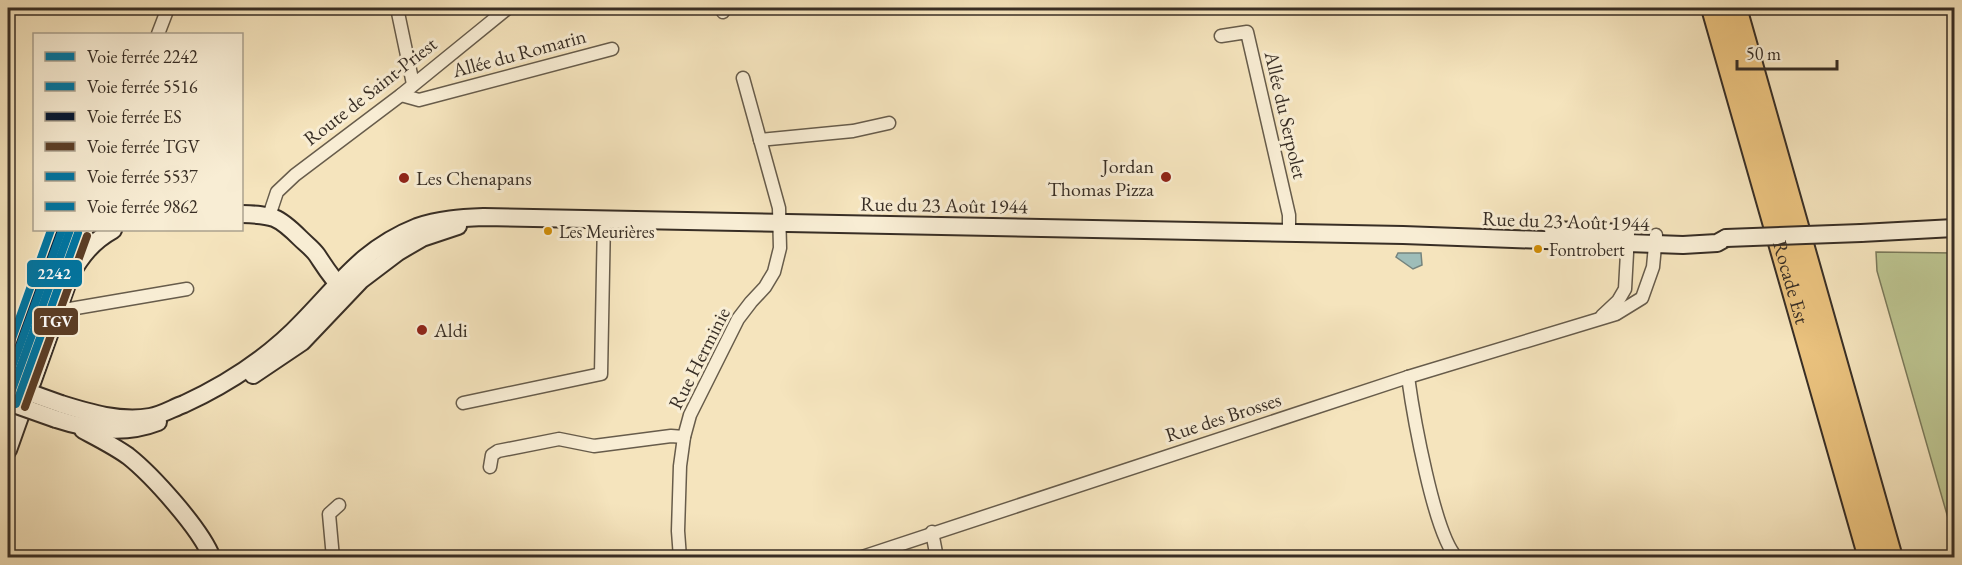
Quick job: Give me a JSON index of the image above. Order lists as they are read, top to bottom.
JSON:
{
  "streets": {
    "highway": ["Rocade Est"],
    "main road": ["Rue du 23 Août 1944"],
    "street": [
      "Allée du Romarin",
      "Route de Saint-Priest",
      "Allée du Serpolet",
      "Rue Herminie",
      "Rue des Brosses"
    ]
  },
  "crossings": [
    ["Allée du Romarin", "Route de Saint-Priest"],
    ["Allée du Serpolet", "Rue du 23 Août 1944"],
    ["Rue du 23 Août 1944", "Rue Herminie"],
    ["Rue du 23 Août 1944", "Rue des Brosses"]
  ],
  "places": [
    "Jordan Thomas Pizza",
    "Les Chenapans",
    "Les Meurières",
    "Fontrobert",
    "Aldi"
  ],
  "lines": [
    "rail line 2242",
    "rail line ES",
    "rail line 5537",
    "rail line 9862",
    "rail line 5516",
    "rail line TGV"
  ],
  "legend": [
    "Voie ferrée 2242",
    "Voie ferrée 5516",
    "Voie ferrée ES",
    "Voie ferrée TGV",
    "Voie ferrée 5537",
    "Voie ferrée 9862"
  ],
  "scale_bar": "50 m"
}
